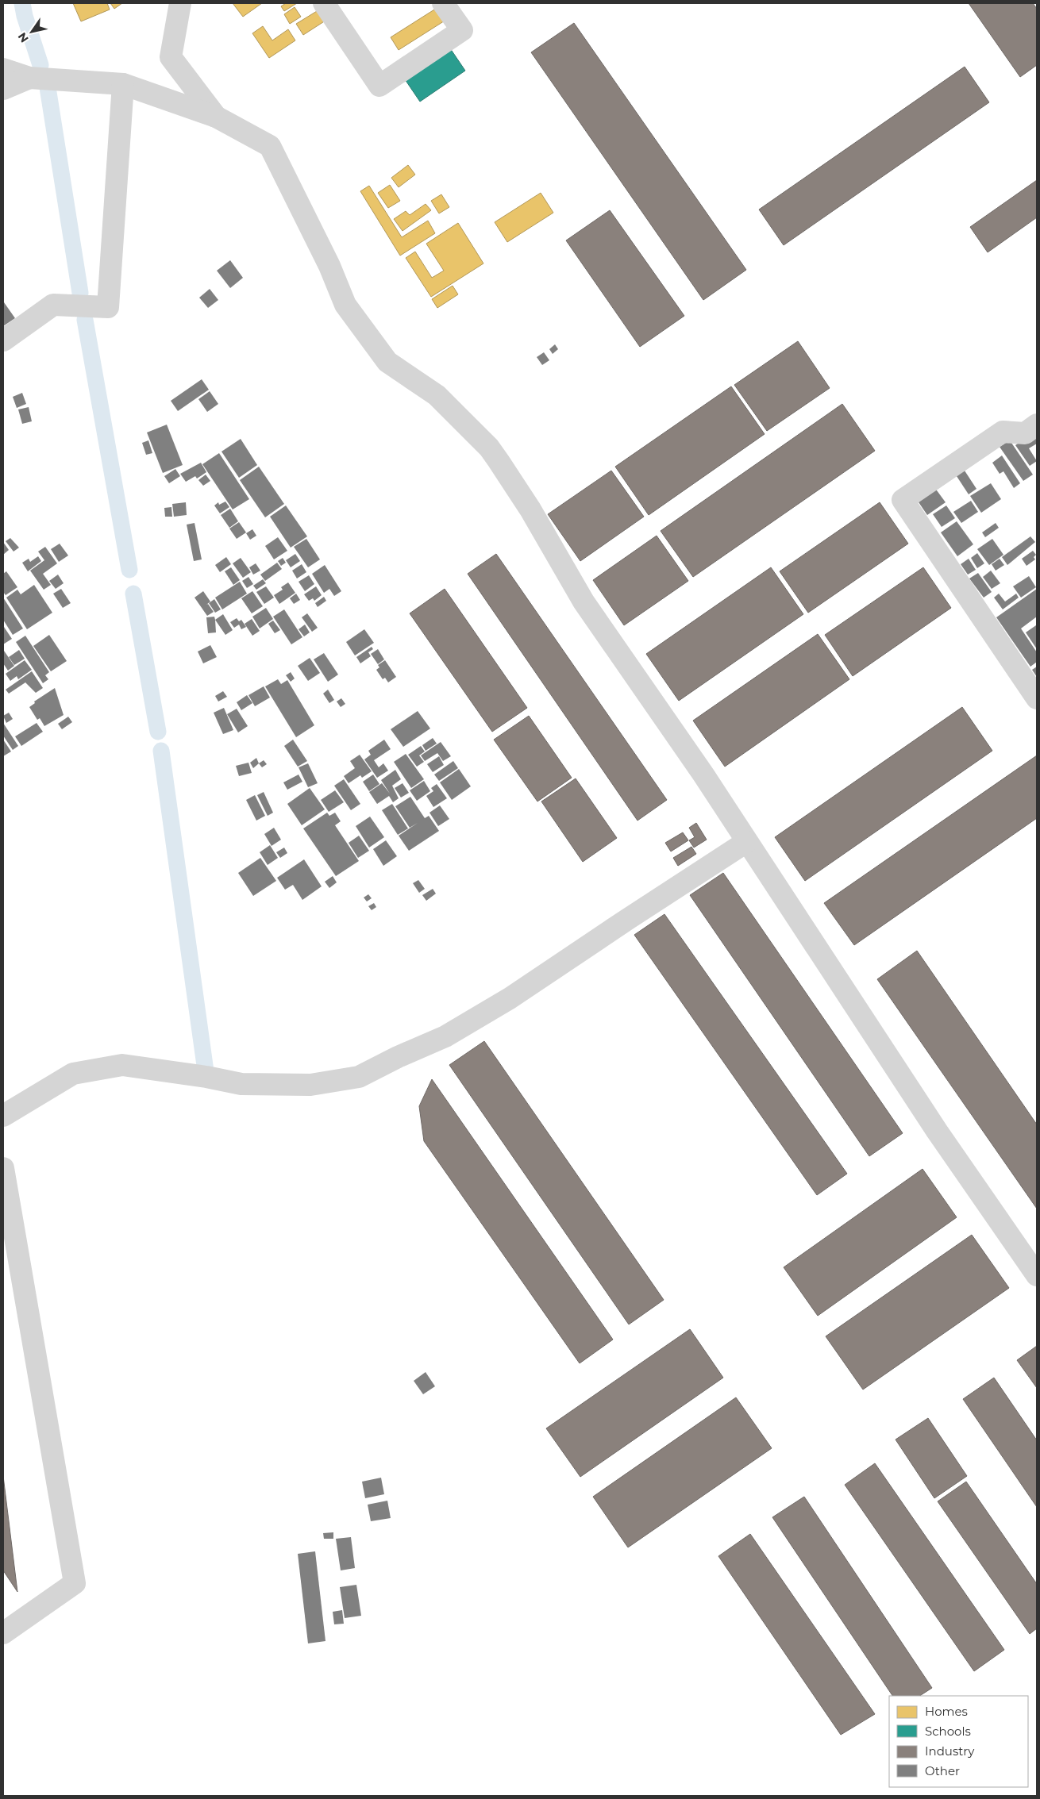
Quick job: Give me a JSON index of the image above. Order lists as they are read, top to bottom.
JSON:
{
  "legend": [
    "Homes",
    "Schools",
    "Industry",
    "Other"
  ],
  "north": "bottom left"
}
